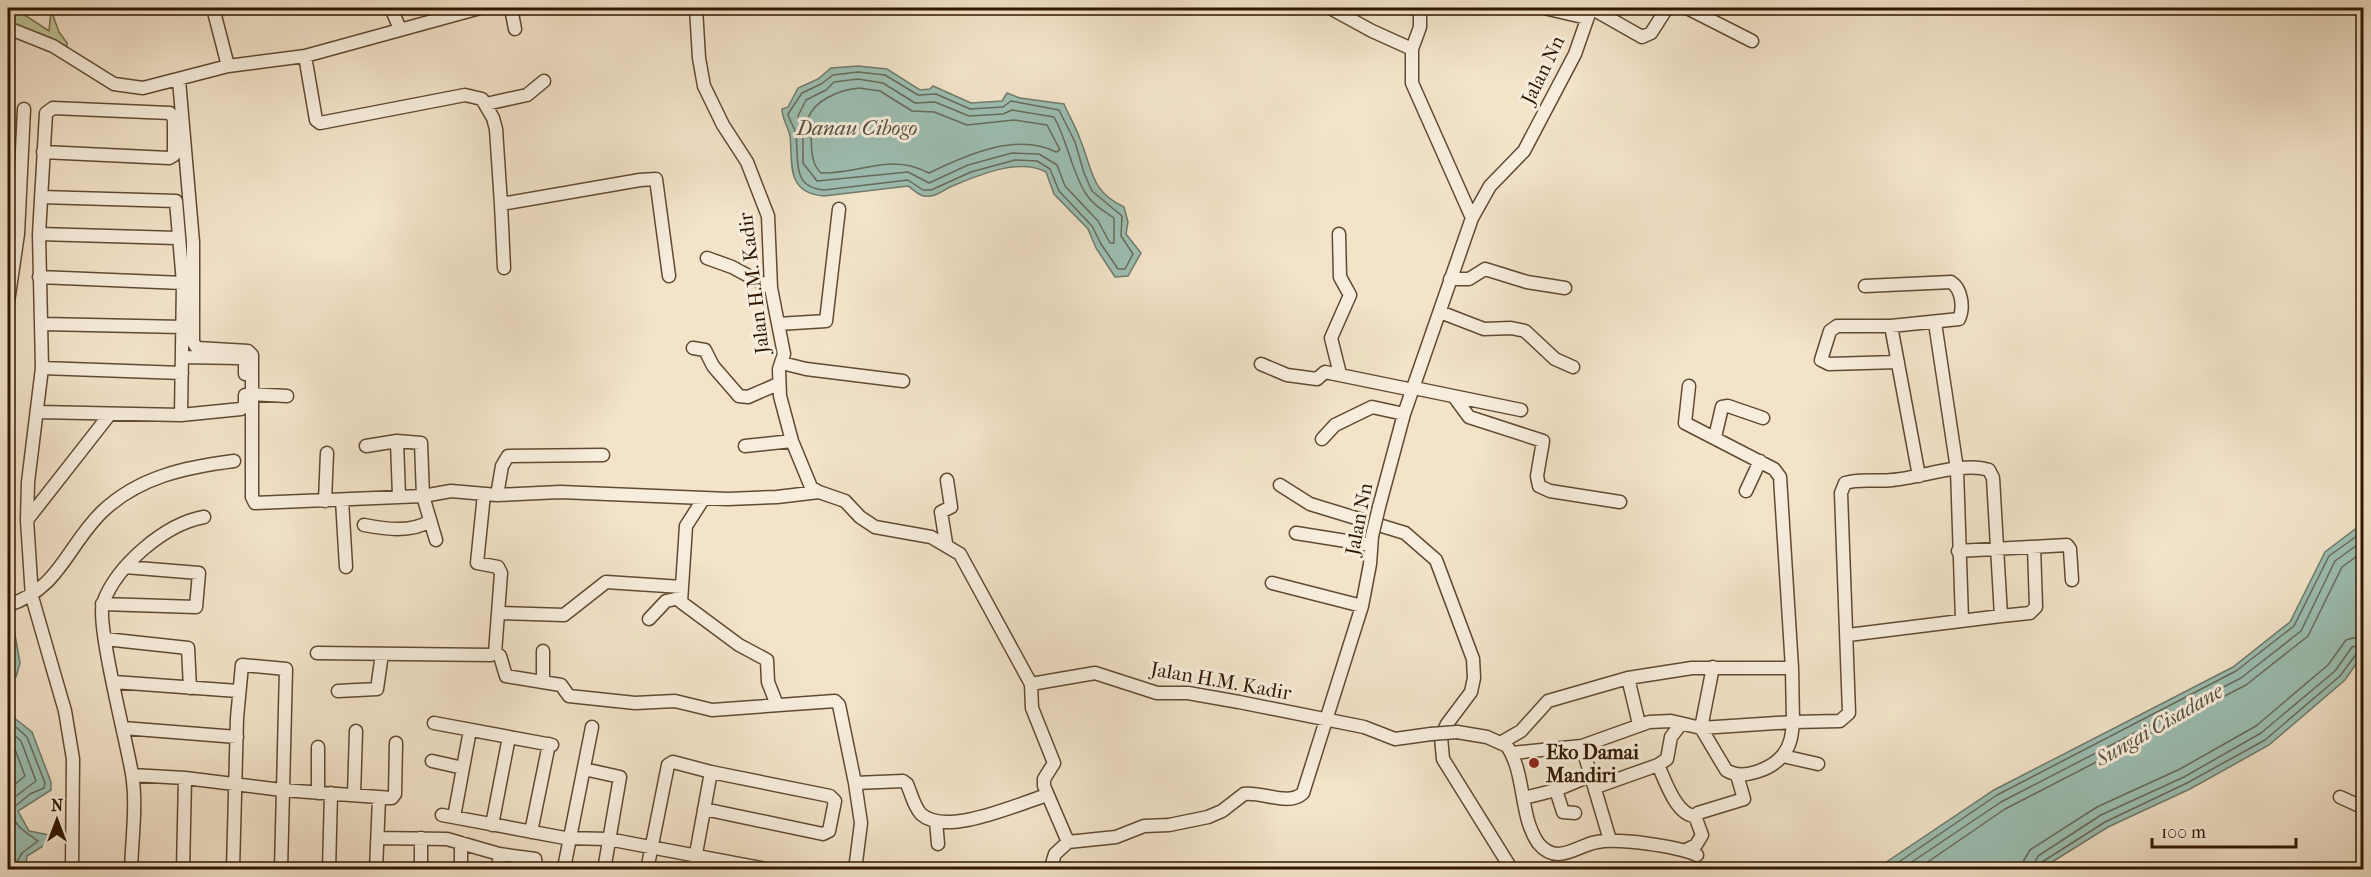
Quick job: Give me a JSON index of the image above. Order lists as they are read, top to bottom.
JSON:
{
  "streets": {
    "street": ["Jalan Nn", "Jalan H.M. Kadir"]
  },
  "crossings": [
    ["Jalan Nn", "Jalan H.M. Kadir"]
  ],
  "water": ["Danau Cibogo", "Sungai Cisadane"],
  "places": ["Eko Damai Mandiri"],
  "scale_bar": "100 m",
  "north": "top"
}
